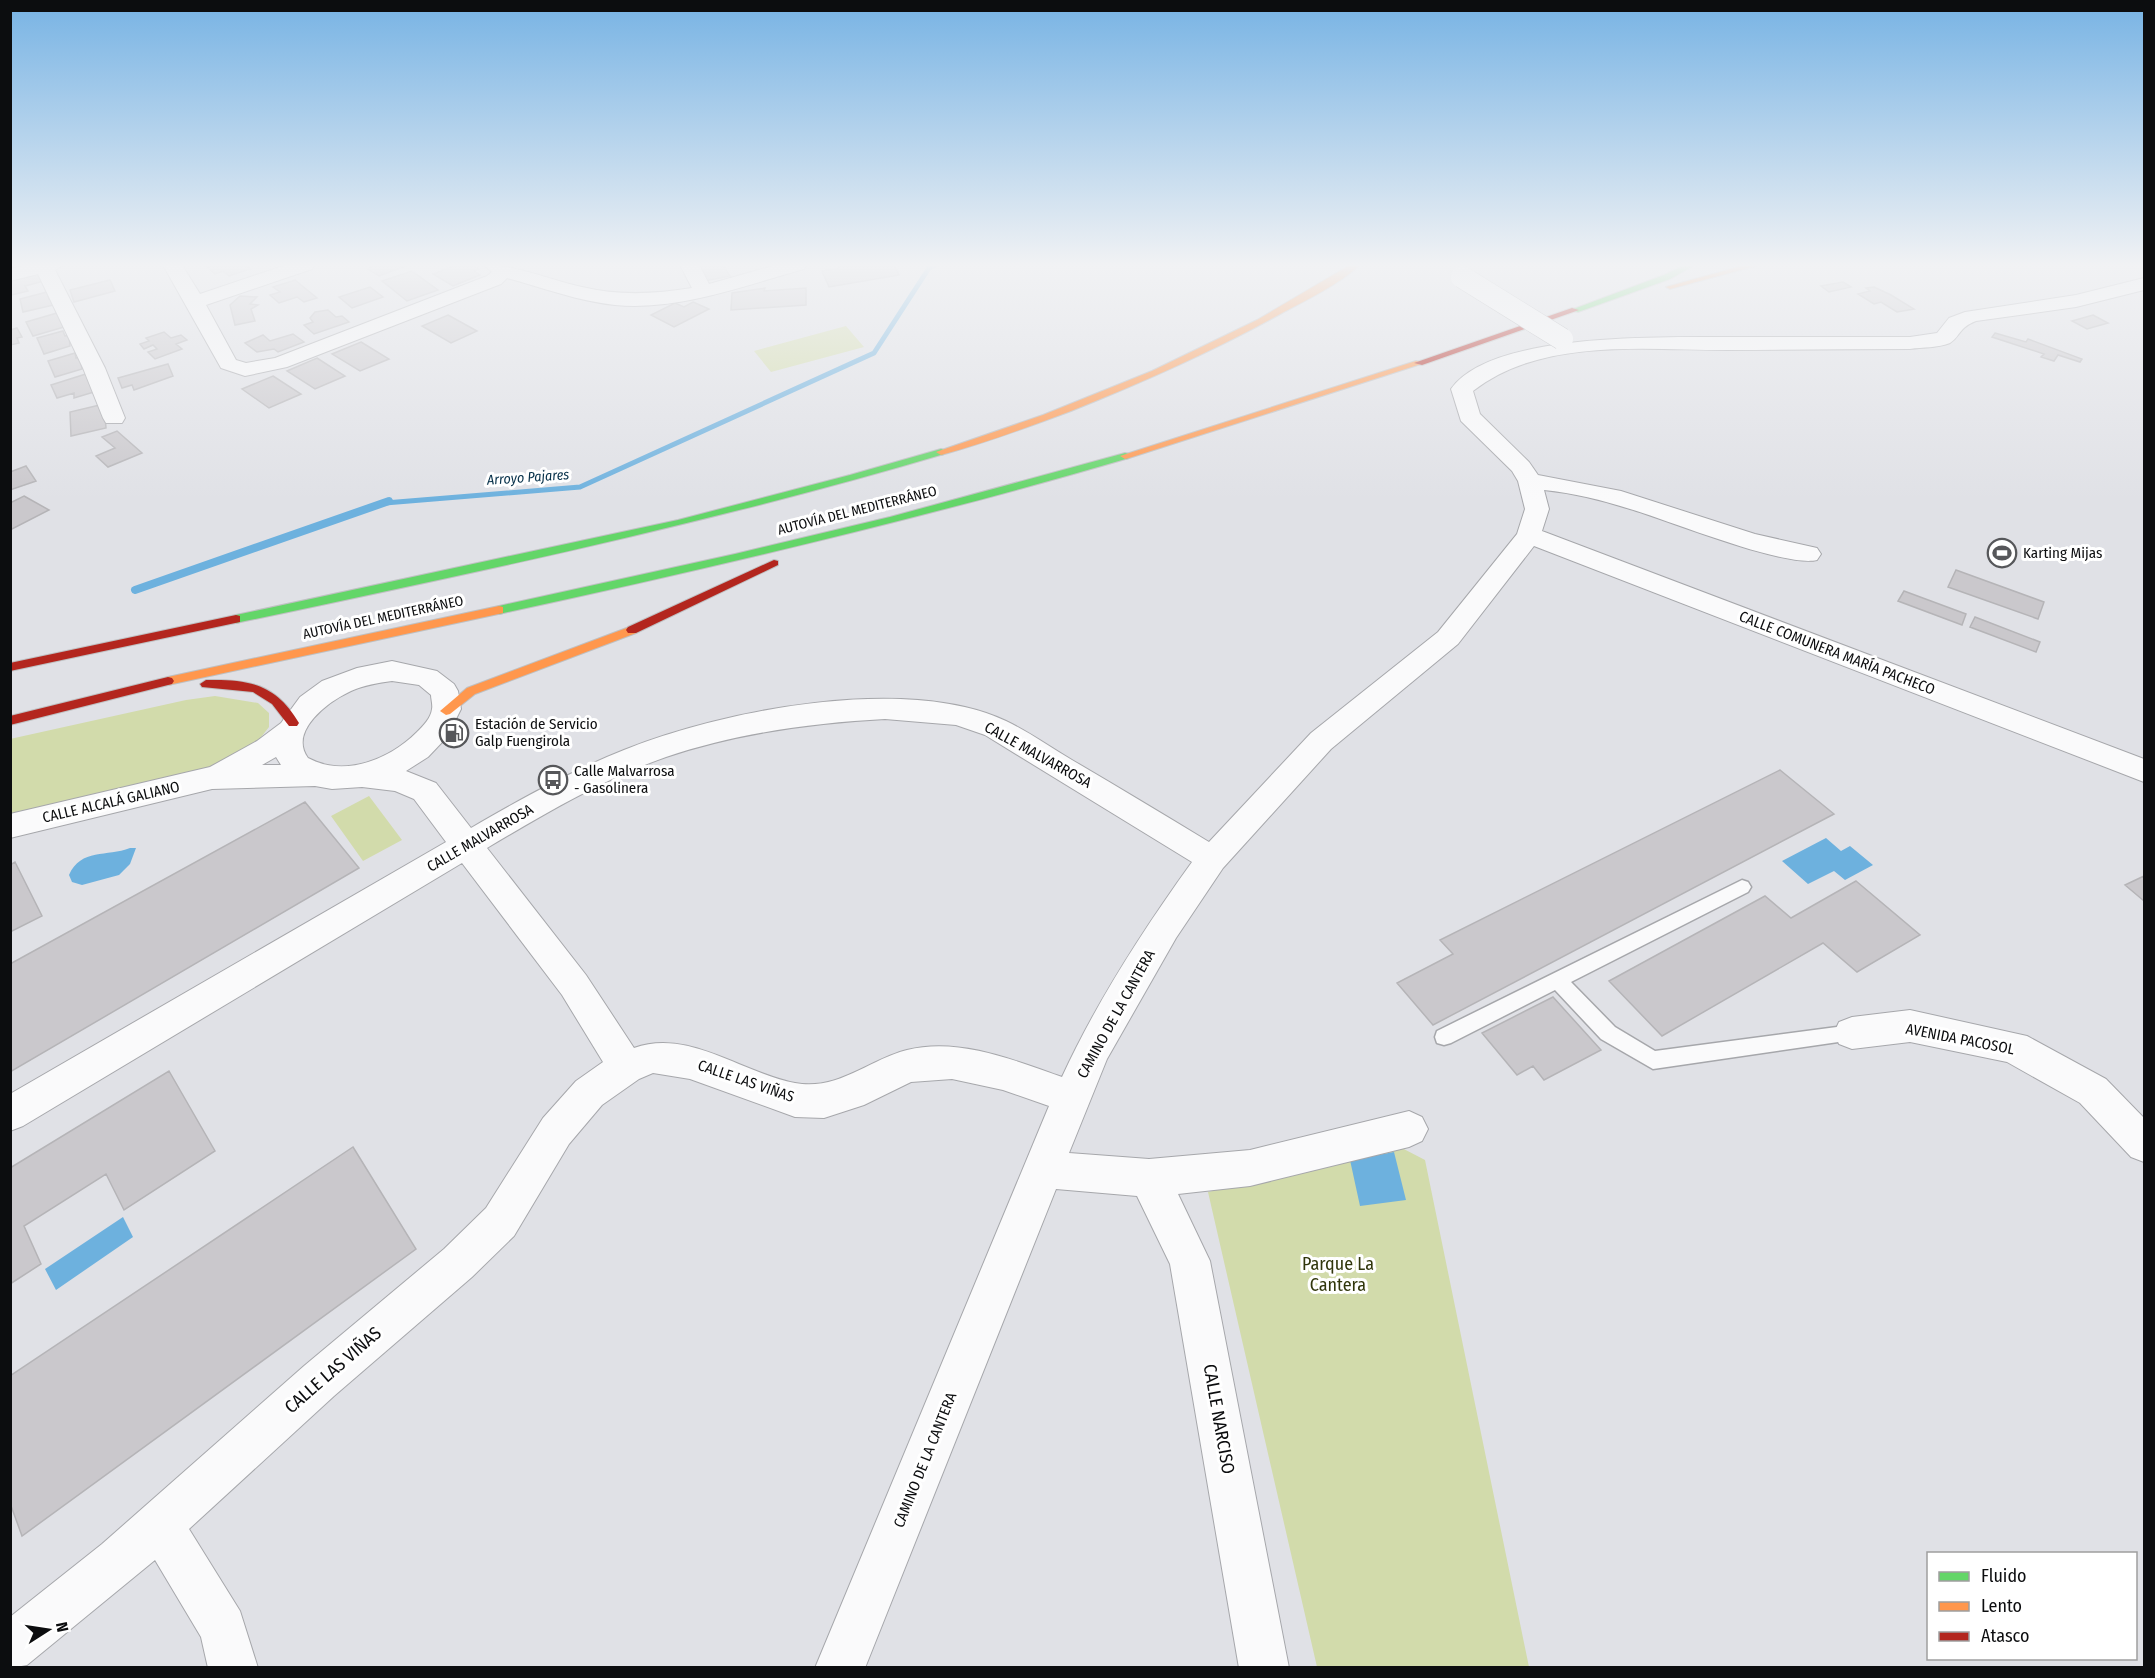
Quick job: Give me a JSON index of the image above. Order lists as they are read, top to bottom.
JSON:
{
  "streets": {
    "highway": ["AUTOVÍA DEL MEDITERRÁNEO"],
    "street": [
      "CALLE COMUNERA MARÍA PACHECO",
      "CALLE MALVARROSA",
      "CALLE ALCALÁ GALIANO",
      "CAMINO DE LA CANTERA",
      "AVENIDA PACOSOL",
      "CALLE LAS VIÑAS",
      "CALLE NARCISO"
    ]
  },
  "crossings": [
    ["CALLE COMUNERA MARÍA PACHECO", "CAMINO DE LA CANTERA"],
    ["CALLE MALVARROSA", "CAMINO DE LA CANTERA"],
    ["CAMINO DE LA CANTERA", "CALLE LAS VIÑAS"]
  ],
  "water": ["Arroyo Pajares"],
  "parks": ["Parque La Cantera"],
  "places": {
    "sports": ["Karting Mijas"],
    "fuel station": ["Estación de Servicio Galp Fuengirola"],
    "bus stop": ["Calle Malvarrosa - Gasolinera"]
  },
  "legend": ["Fluido", "Lento", "Atasco"],
  "north": "right"
}
